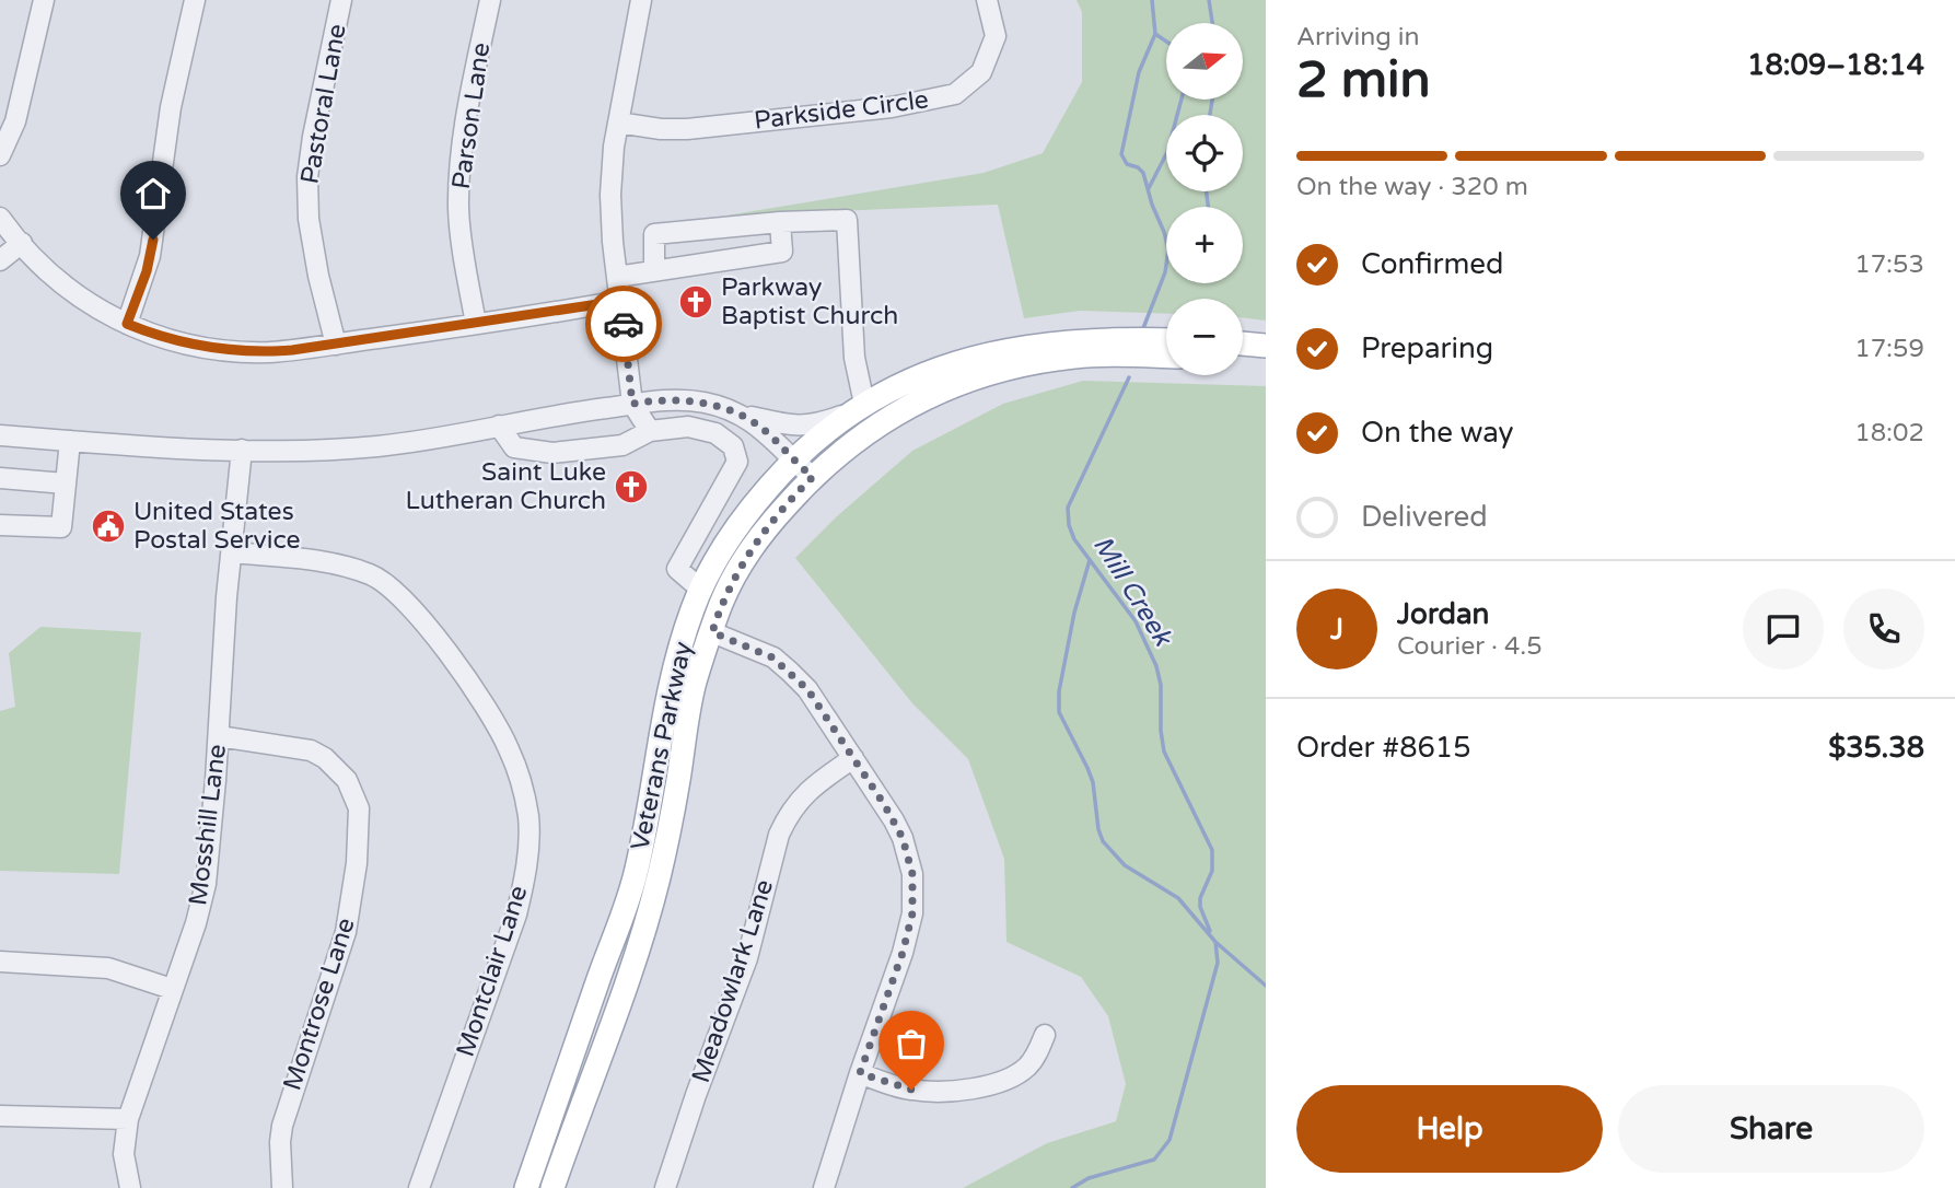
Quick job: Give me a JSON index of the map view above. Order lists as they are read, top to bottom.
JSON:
{
  "streets": {
    "main road": ["Veterans Parkway"],
    "street": [
      "Pastoral Lane",
      "Parkside Circle",
      "Parson Lane",
      "Mosshill Lane",
      "Montclair Lane",
      "Meadowlark Lane",
      "Montrose Lane"
    ]
  },
  "crossings": [
    ["Mosshill Lane", "Montclair Lane"],
    ["Mosshill Lane", "Montrose Lane"]
  ],
  "water": ["Mill Creek"],
  "places": {
    "church": ["Parkway Baptist Church", "Saint Luke Lutheran Church"],
    "public building": ["United States Postal Service"]
  },
  "north": "right",
  "page": {
    "heading": ["2 min", "Arriving in", "18:09–18:14"],
    "panel": [
      "Jordan",
      "Courier · 4.5",
      "Order #8615",
      "$35.38"
    ],
    "map_buttons": ["+", "−"],
    "bar": "On the way · 320 m",
    "list": [
      ["Confirmed", "17:53"],
      ["Preparing", "17:59"],
      ["On the way", "18:02"],
      "Delivered"
    ],
    "round": "J",
    "buttons": ["Help", "Share"]
  }
}
